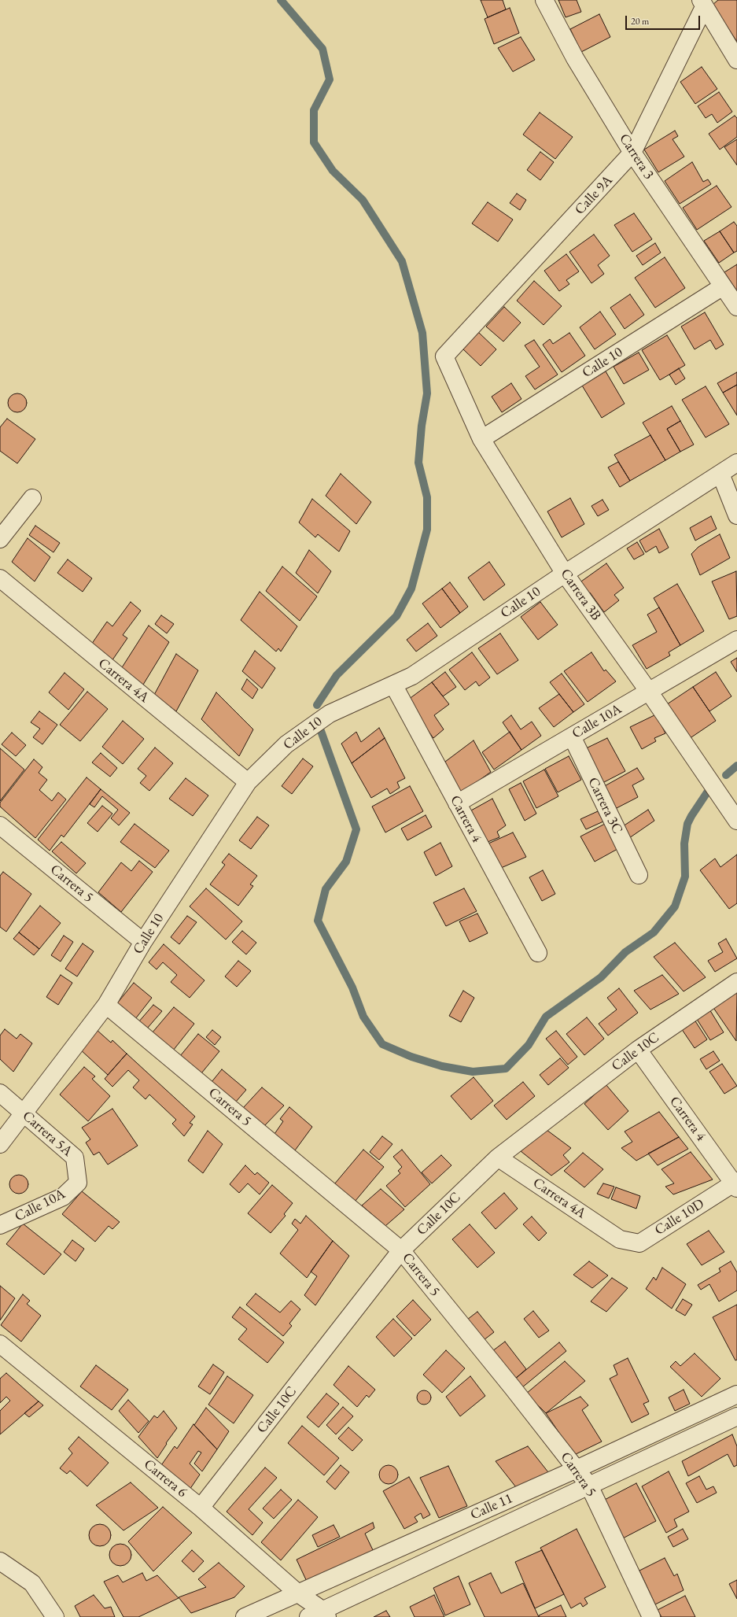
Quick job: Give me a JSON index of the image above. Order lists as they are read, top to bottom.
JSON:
{
  "streets": {
    "street": [
      "Carrera 3",
      "Calle 9A",
      "Calle 10",
      "Carrera 3B",
      "Carrera 4A",
      "Calle 10A",
      "Carrera 3C",
      "Carrera 4",
      "Carrera 5",
      "Calle 10C",
      "Carrera 5A",
      "Calle 10D",
      "Carrera 6",
      "Calle 11"
    ]
  },
  "crossings": [
    ["Carrera 3", "Calle 9A"],
    ["Carrera 3", "Calle 10"],
    ["Calle 9A", "Carrera 3B"],
    ["Calle 10", "Carrera 3B"],
    ["Calle 10", "Carrera 4A"],
    ["Calle 10", "Carrera 4"],
    ["Calle 10", "Carrera 5"],
    ["Calle 10", "Carrera 5A"],
    ["Carrera 3B", "Calle 10A"],
    ["Carrera 4A", "Calle 10C"],
    ["Carrera 4A", "Calle 10D"],
    ["Calle 10A", "Carrera 3C"],
    ["Calle 10A", "Carrera 4"],
    ["Calle 10A", "Carrera 5A"],
    ["Carrera 4", "Calle 10C"],
    ["Carrera 4", "Calle 10D"],
    ["Carrera 5", "Calle 10C"],
    ["Carrera 5", "Calle 11"],
    ["Calle 10C", "Carrera 6"],
    ["Carrera 6", "Calle 11"]
  ],
  "scale_bar": "20 m"
}
